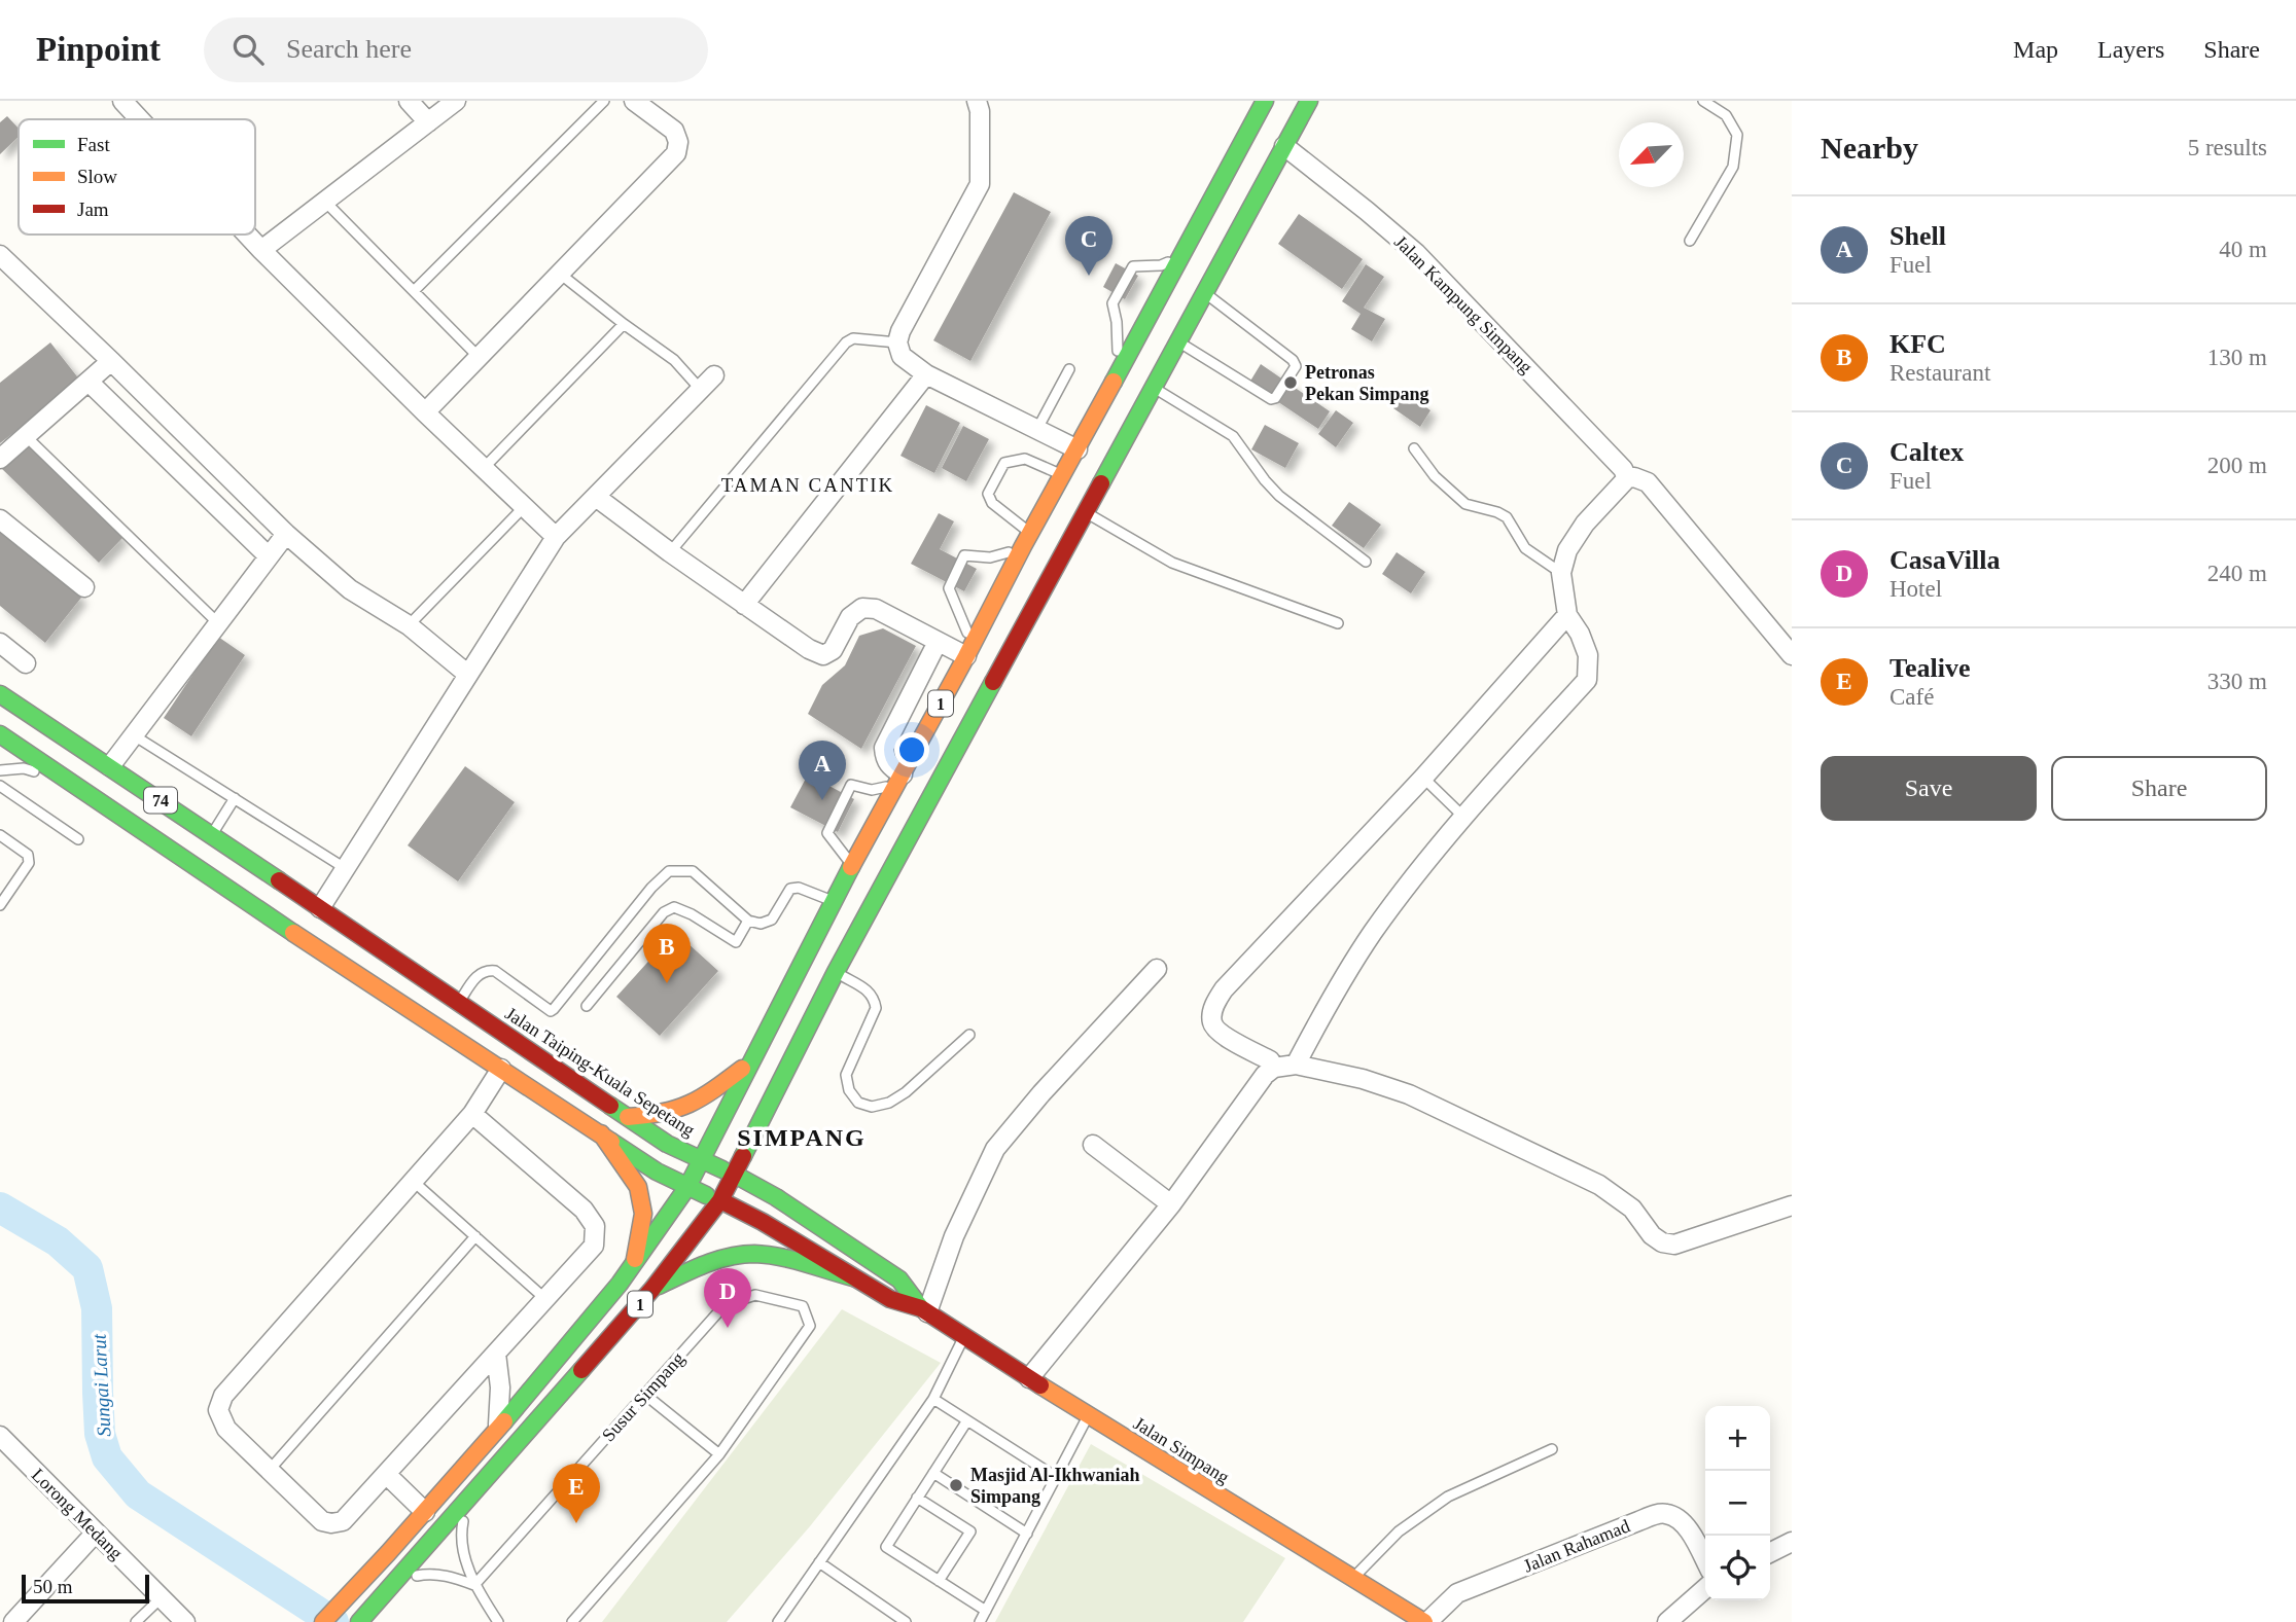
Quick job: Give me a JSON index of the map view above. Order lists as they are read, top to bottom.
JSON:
{
  "streets": {
    "main road": [
      "1",
      "74",
      "Jalan Taiping-Kuala Sepetang",
      "Jalan Simpang"
    ],
    "street": ["Jalan Kampung Simpang", "Lorong Medang", "Jalan Rahamad"],
    "lane": ["Susur Simpang"]
  },
  "crossings": [
    ["Jalan Kampung Simpang", "1"],
    ["1", "74"],
    ["1", "Jalan Taiping-Kuala Sepetang"],
    ["74", "Jalan Taiping-Kuala Sepetang"],
    ["74", "Jalan Simpang"],
    ["Jalan Taiping-Kuala Sepetang", "Jalan Simpang"],
    ["Jalan Simpang", "Jalan Rahamad"]
  ],
  "districts": ["TAMAN CANTIK", "SIMPANG"],
  "water": ["Sungai Larut"],
  "places": ["Petronas Pekan Simpang", "Masjid Al-Ikhwaniah Simpang"],
  "legend": ["Fast", "Slow", "Jam"],
  "scale_bar": "50 m",
  "north": "bottom left",
  "page": {
    "header": "Pinpoint",
    "search": "Search here",
    "nav": ["Map", "Layers", "Share"],
    "heading": ["Nearby", "5 results"],
    "list": [
      {
        "mark": "A",
        "name": "Shell",
        "note": "Fuel",
        "value": "40 m"
      },
      {
        "mark": "B",
        "name": "KFC",
        "note": "Restaurant",
        "value": "130 m"
      },
      {
        "mark": "C",
        "name": "Caltex",
        "note": "Fuel",
        "value": "200 m"
      },
      {
        "mark": "D",
        "name": "CasaVilla",
        "note": "Hotel",
        "value": "240 m"
      },
      {
        "mark": "E",
        "name": "Tealive",
        "note": "Café",
        "value": "330 m"
      }
    ],
    "pins": [
      "C",
      "A",
      "B",
      "D",
      "E"
    ],
    "buttons": ["Save", "Share"],
    "map_buttons": ["+", "−"],
    "scale": "50 m"
  }
}
